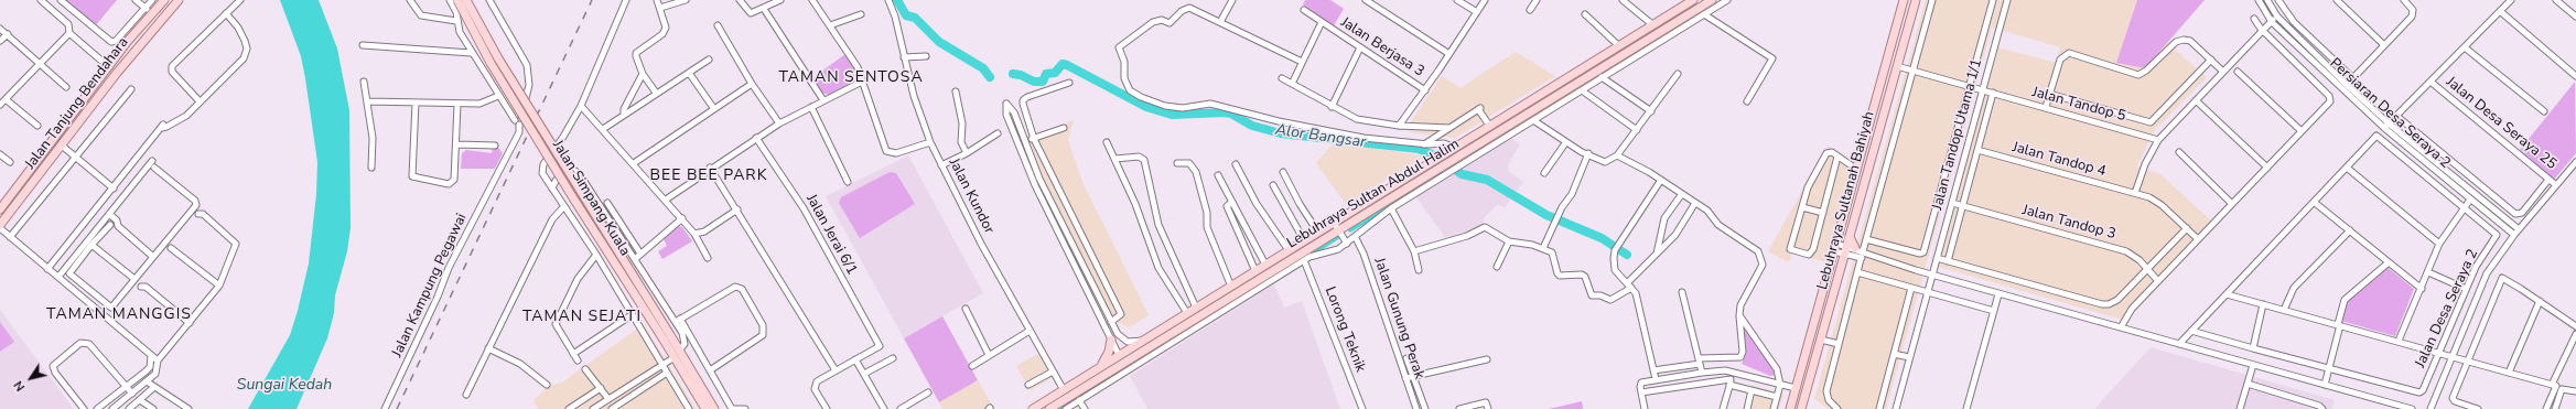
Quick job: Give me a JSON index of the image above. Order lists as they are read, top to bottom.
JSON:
{
  "streets": {
    "main road": [
      "Jalan Tanjung Bendahara",
      "Lebuhraya Sultan Abdul Halim",
      "Jalan Simpang Kuala",
      "Lebuhraya Sultanah Bahiyah"
    ],
    "street": [
      "Jalan Berjasa 3",
      "Jalan Tandop 5",
      "Persiaran Desa Seraya 2",
      "Jalan Desa Seraya 25",
      "Jalan Tandop Utama 1/1",
      "Jalan Tandop 4",
      "Jalan Kundor",
      "Jalan Tandop 3",
      "Jalan Jerai 6/1",
      "Jalan Kampung Pegawai",
      "Jalan Desa Seraya 2",
      "Jalan Gunung Perak",
      "Lorong Teknik"
    ]
  },
  "crossings": [
    ["Jalan Tandop 5", "Jalan Tandop Utama 1/1"],
    ["Jalan Tandop 5", "Lebuhraya Sultanah Bahiyah"],
    ["Jalan Tandop Utama 1/1", "Jalan Tandop 3"],
    ["Lebuhraya Sultan Abdul Halim", "Jalan Kundor"]
  ],
  "districts": [
    "TAMAN SENTOSA",
    "BEE BEE PARK",
    "TAMAN MANGGIS",
    "TAMAN SEJATI"
  ],
  "water": ["Alor Bangsar", "Sungai Kedah"],
  "north": "bottom left"
}
